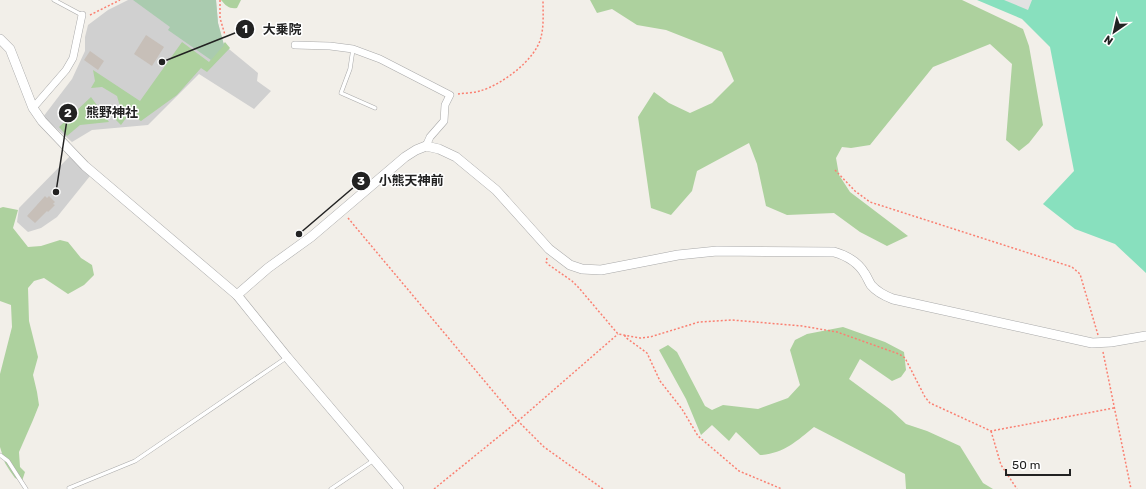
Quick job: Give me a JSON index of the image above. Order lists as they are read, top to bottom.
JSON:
{
  "places": ["大乗院", "熊野神社", "小熊天神前"],
  "scale_bar": "50 m",
  "north": "bottom left"
}
